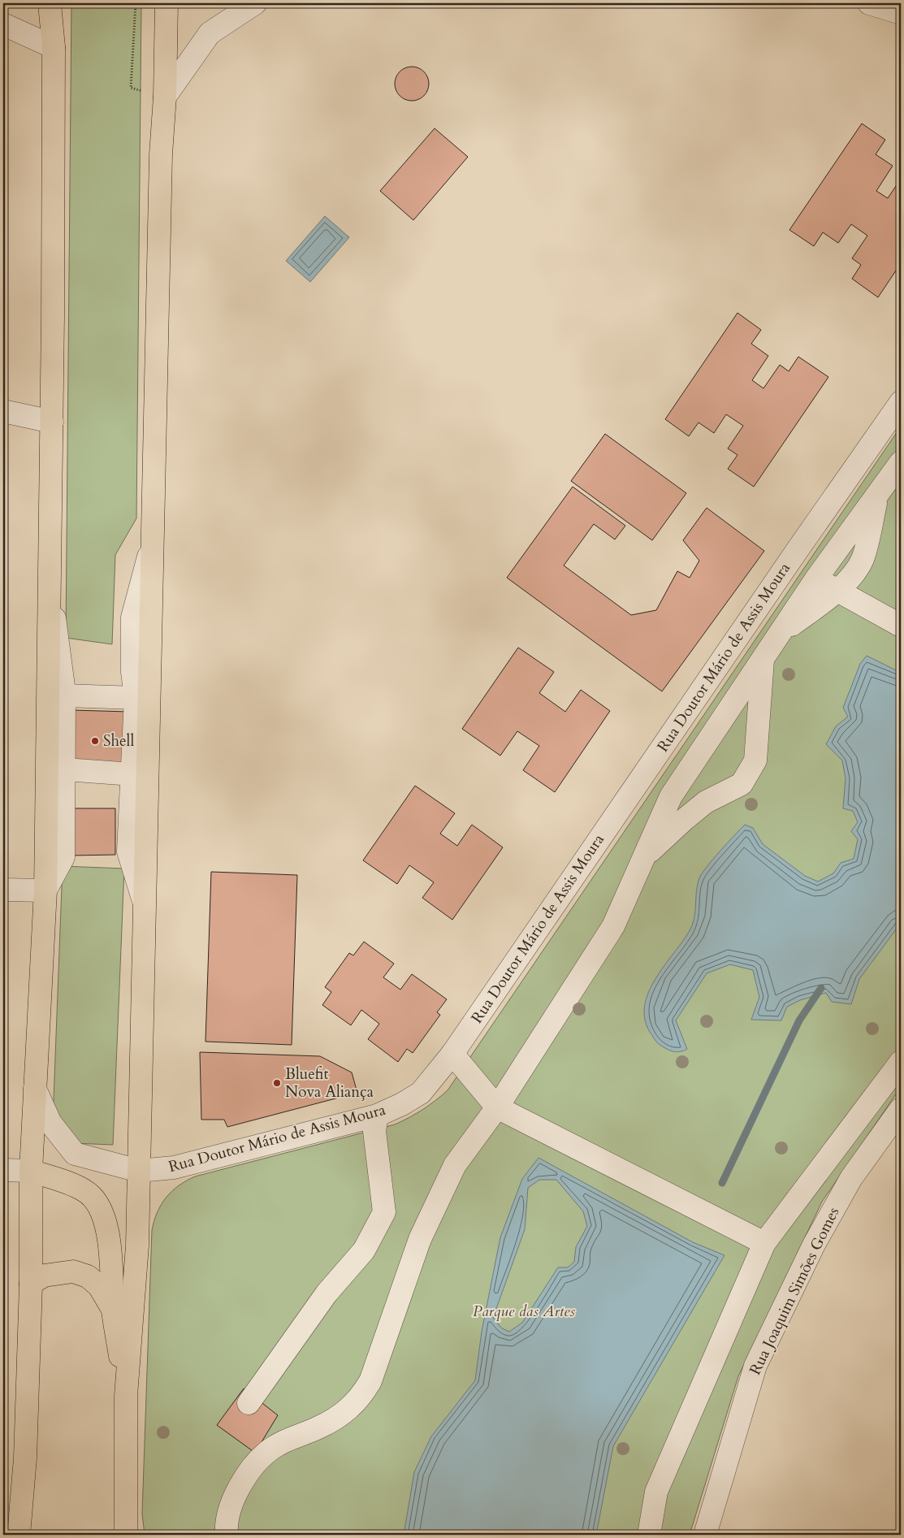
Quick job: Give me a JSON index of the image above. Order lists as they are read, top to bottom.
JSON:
{
  "streets": {
    "street": ["Rua Doutor Mário de Assis Moura", "Rua Joaquim Simões Gomes"]
  },
  "parks": ["Parque das Artes"],
  "places": ["Shell", "Bluefit Nova Aliança"]
}
